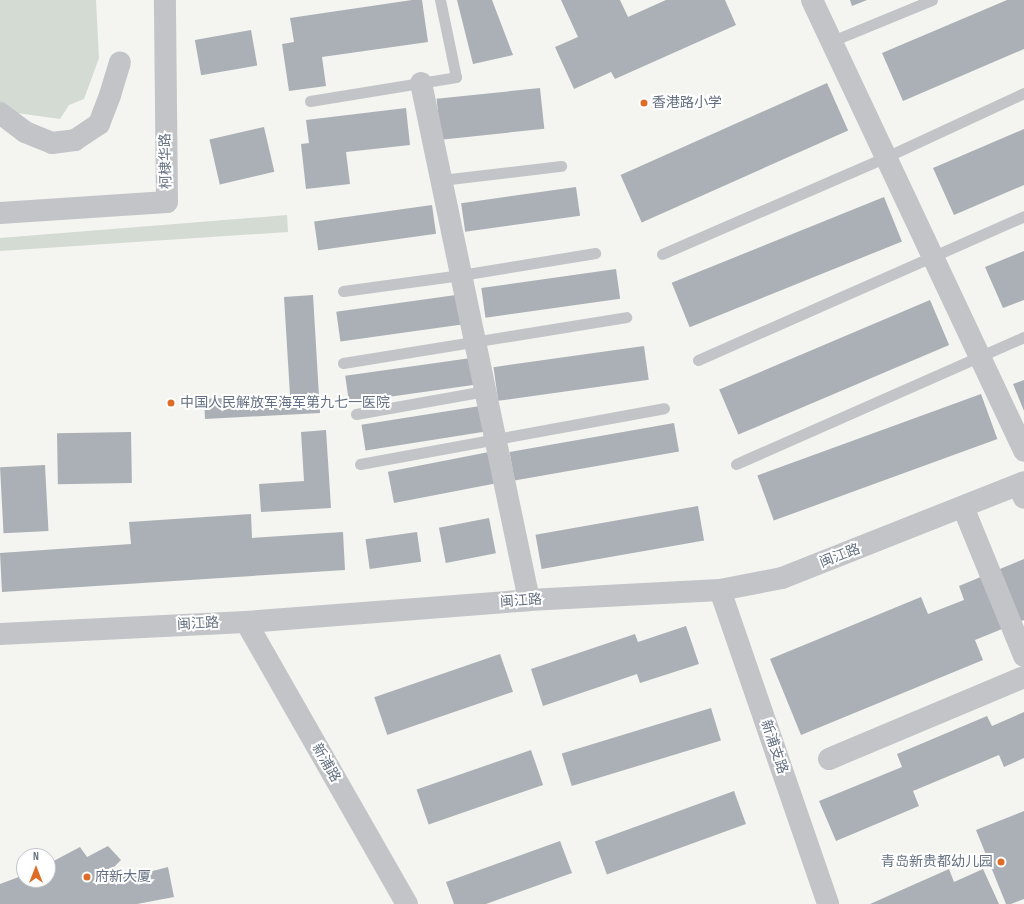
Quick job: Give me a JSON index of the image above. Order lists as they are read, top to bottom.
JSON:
{
  "streets": {
    "street": [
      "柯棣华路",
      "闽江路",
      "新浦支路",
      "新浦路"
    ]
  },
  "crossings": [
    ["闽江路", "新浦支路"],
    ["闽江路", "新浦路"]
  ],
  "places": [
    "香港路小学",
    "中国人民解放军海军第九七一医院",
    "青岛新贵都幼儿园",
    "府新大厦"
  ],
  "north": "top"
}
